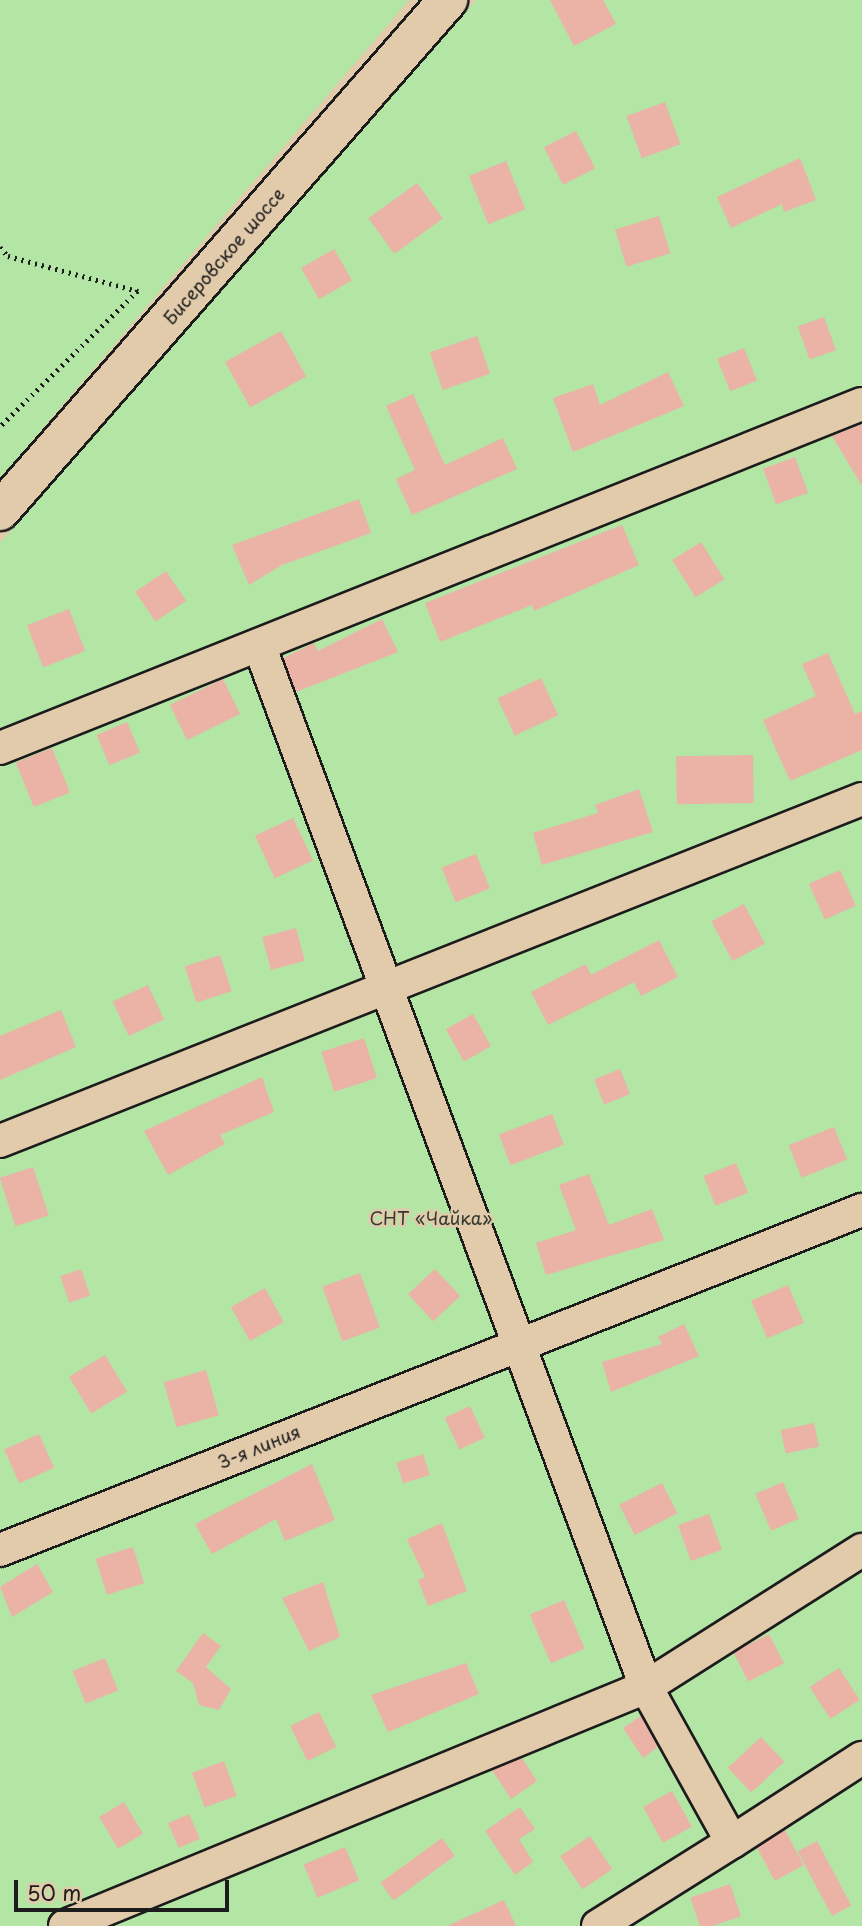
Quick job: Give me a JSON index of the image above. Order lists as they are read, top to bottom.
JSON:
{
  "streets": {
    "main road": ["Бисеровское шоссе"],
    "street": ["3-я линия"]
  },
  "parks": ["СНТ «Чайка»"],
  "scale_bar": "50 m"
}
